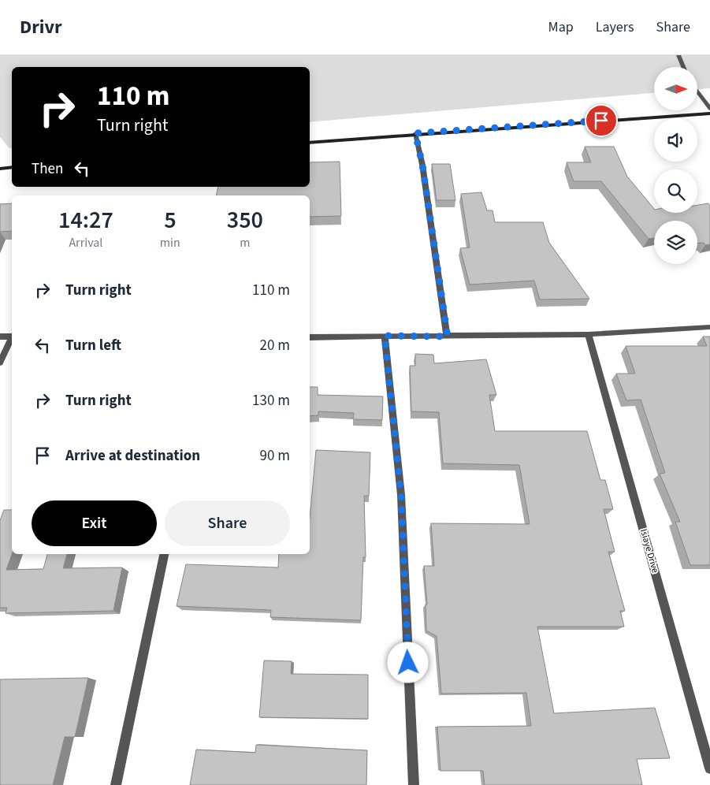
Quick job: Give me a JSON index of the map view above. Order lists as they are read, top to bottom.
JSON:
{
  "streets": {
    "street": ["Isiaye Drive"]
  },
  "north": "right",
  "page": {
    "header": "Drivr",
    "nav": ["Map", "Layers", "Share"],
    "turn": ["110 m", "Turn right"],
    "then": "Then",
    "eta": [
      "14:27",
      "Arrival",
      "5",
      "min",
      "350",
      "m"
    ],
    "list": [
      {
        "name": "Turn right",
        "value": "110 m"
      },
      {
        "name": "Turn left",
        "value": "20 m"
      },
      {
        "name": "Turn right",
        "value": "130 m"
      },
      {
        "name": "Arrive at destination",
        "value": "90 m"
      }
    ],
    "buttons": ["Exit", "Share"]
  }
}
